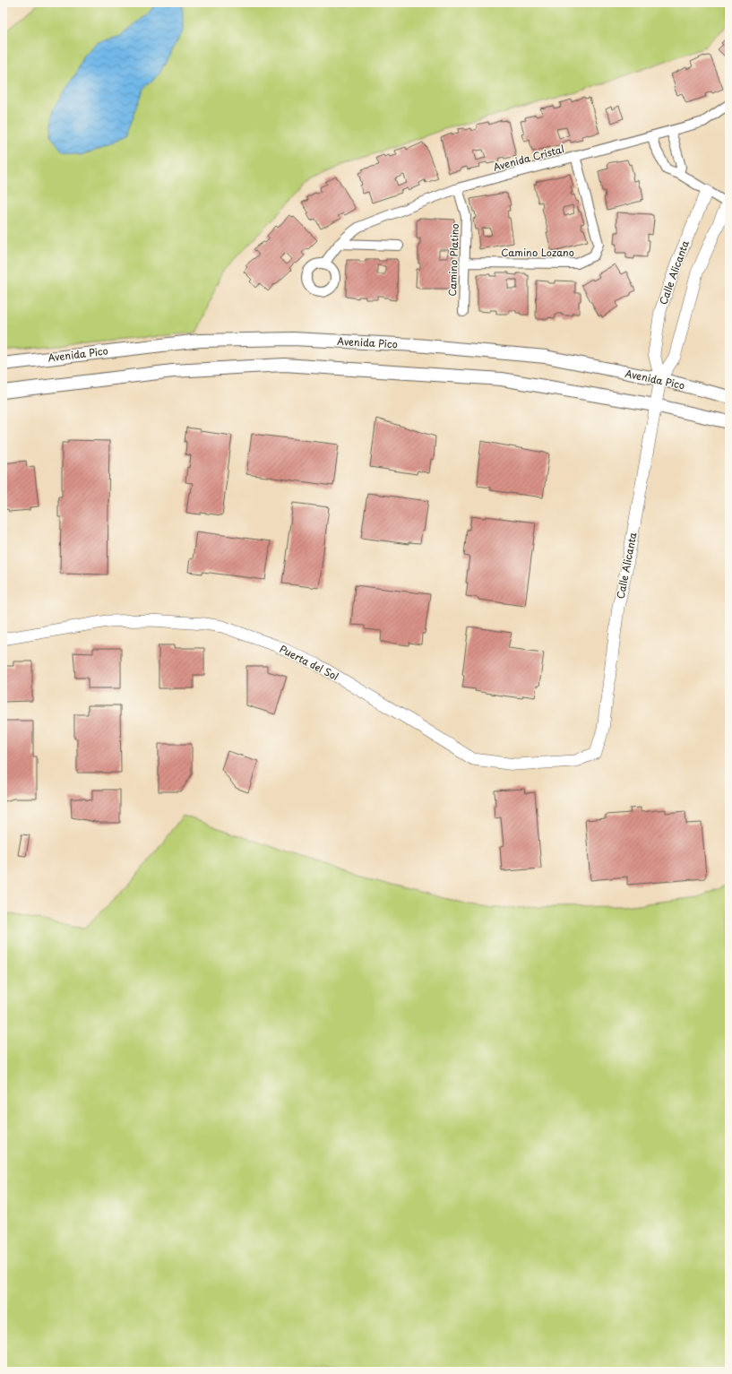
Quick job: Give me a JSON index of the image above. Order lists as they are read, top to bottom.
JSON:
{
  "streets": {
    "main road": ["Avenida Pico"],
    "street": [
      "Avenida Cristal",
      "Camino Lozano",
      "Camino Platino",
      "Calle Alicanta",
      "Puerta del Sol"
    ]
  },
  "crossings": [
    ["Avenida Cristal", "Camino Lozano"],
    ["Avenida Cristal", "Camino Platino"],
    ["Camino Lozano", "Camino Platino"],
    ["Calle Alicanta", "Avenida Pico"],
    ["Calle Alicanta", "Puerta del Sol"]
  ]
}
